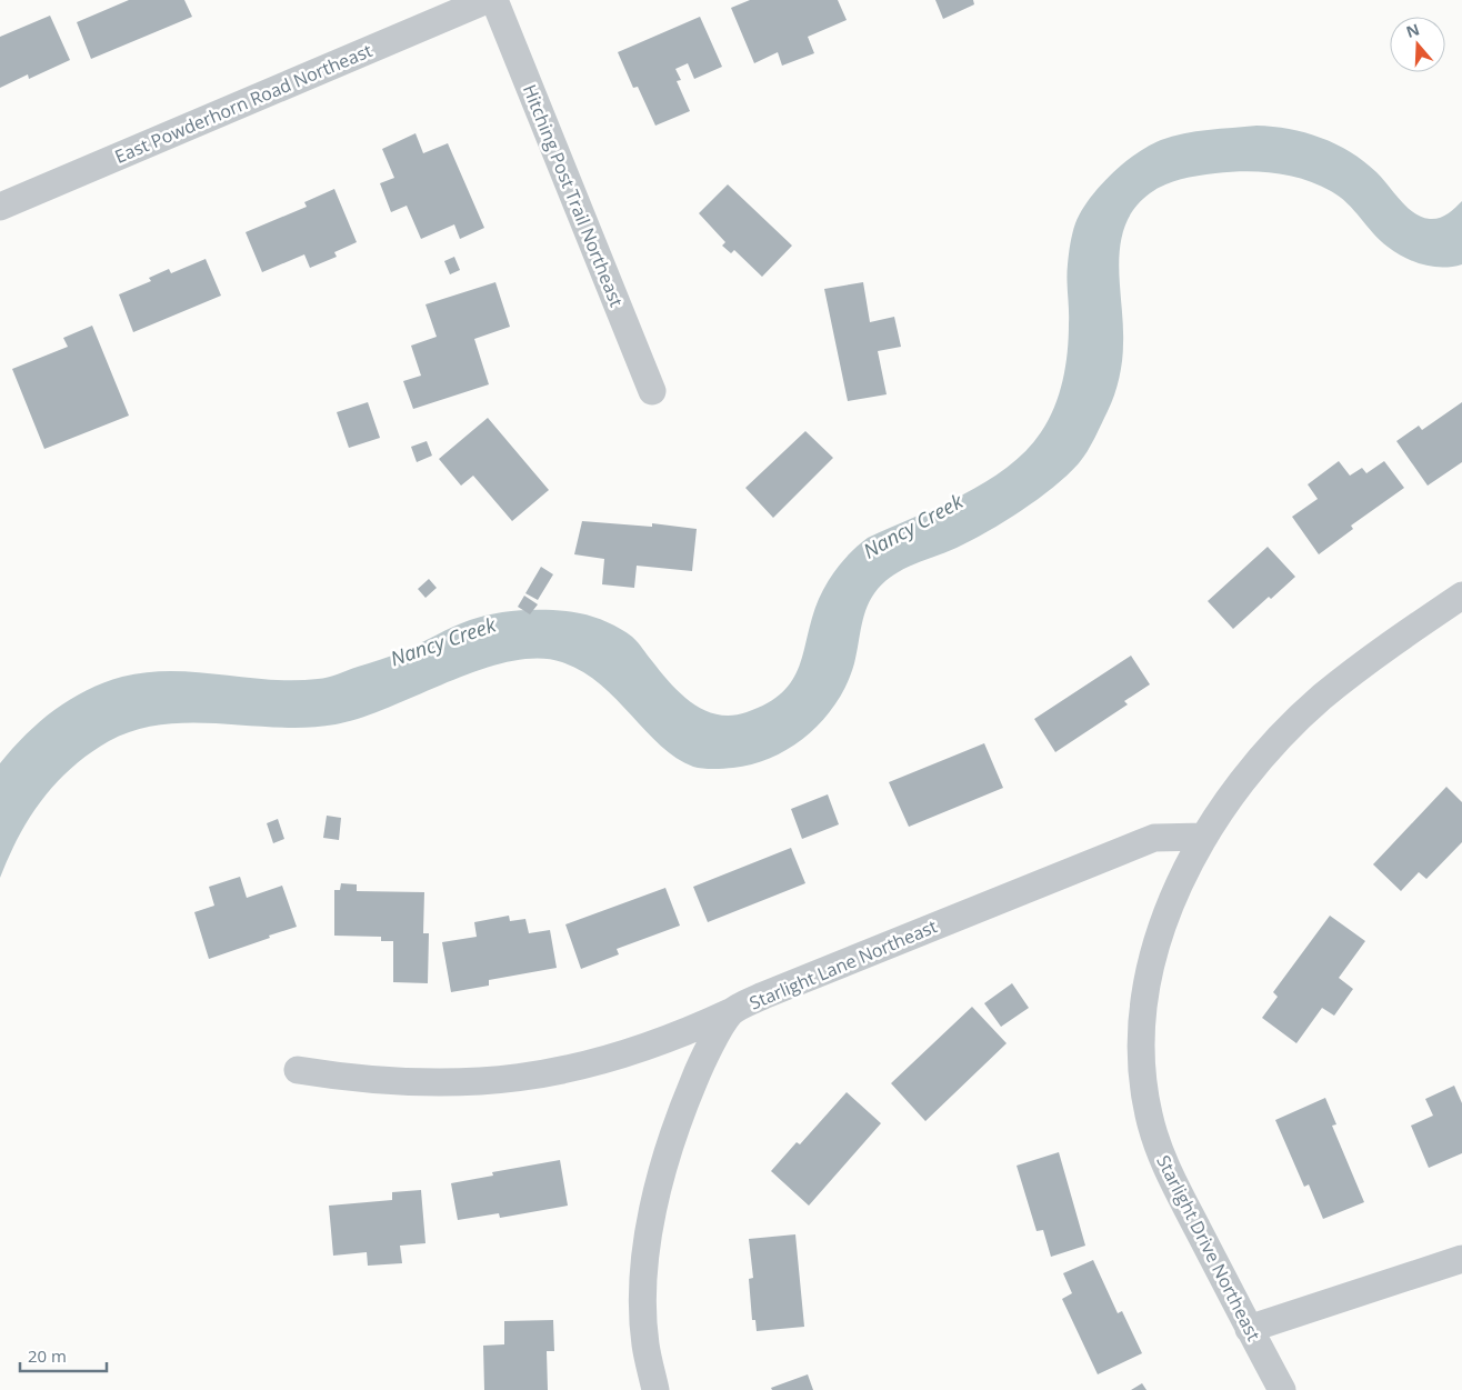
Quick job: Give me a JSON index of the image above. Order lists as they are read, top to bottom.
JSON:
{
  "streets": {
    "street": [
      "East Powderhorn Road Northeast",
      "Hitching Post Trail Northeast",
      "Starlight Lane Northeast",
      "Starlight Drive Northeast"
    ]
  },
  "crossings": [
    ["Starlight Lane Northeast", "Starlight Drive Northeast"]
  ],
  "water": ["Nancy Creek"],
  "scale_bar": "20 m",
  "north": "top"
}
